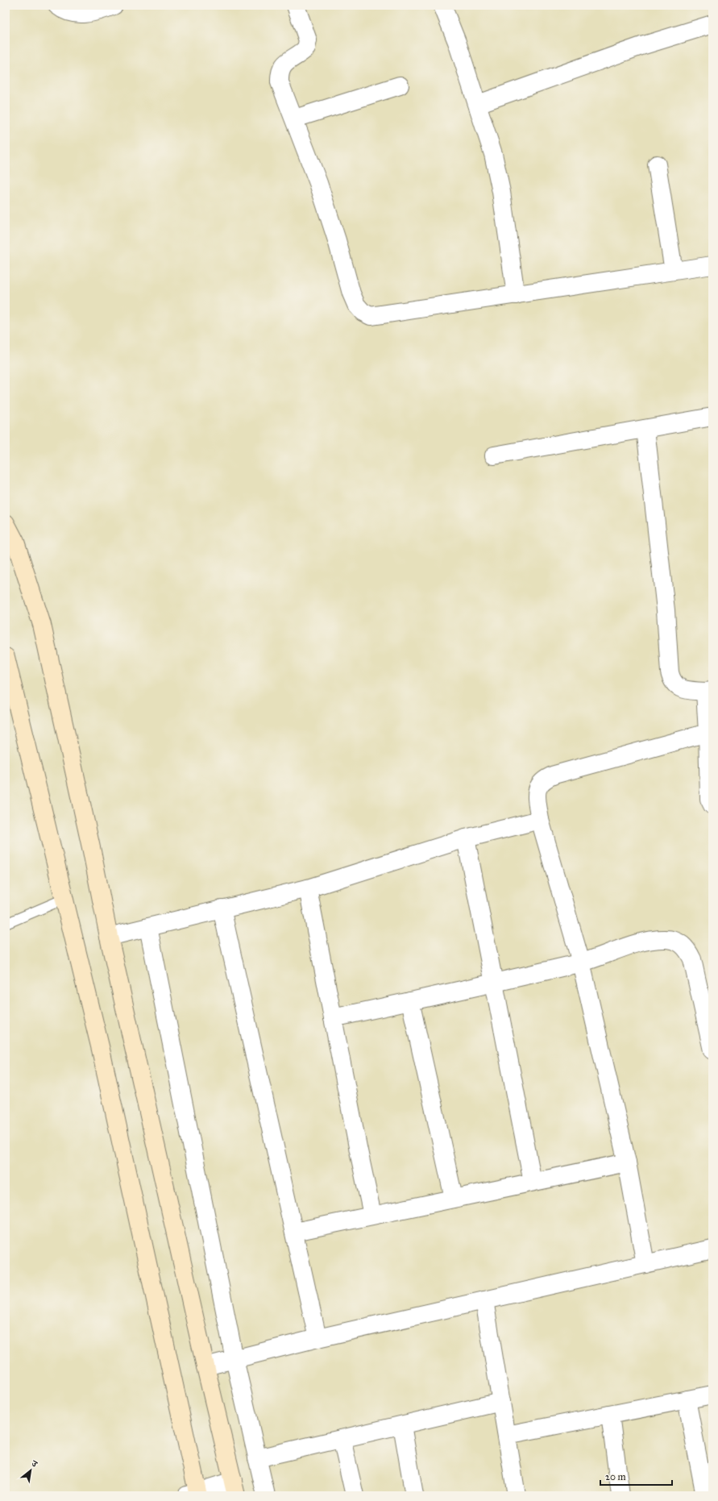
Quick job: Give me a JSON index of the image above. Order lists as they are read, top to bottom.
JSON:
{
  "scale_bar": "20 m",
  "north": "top right"
}
